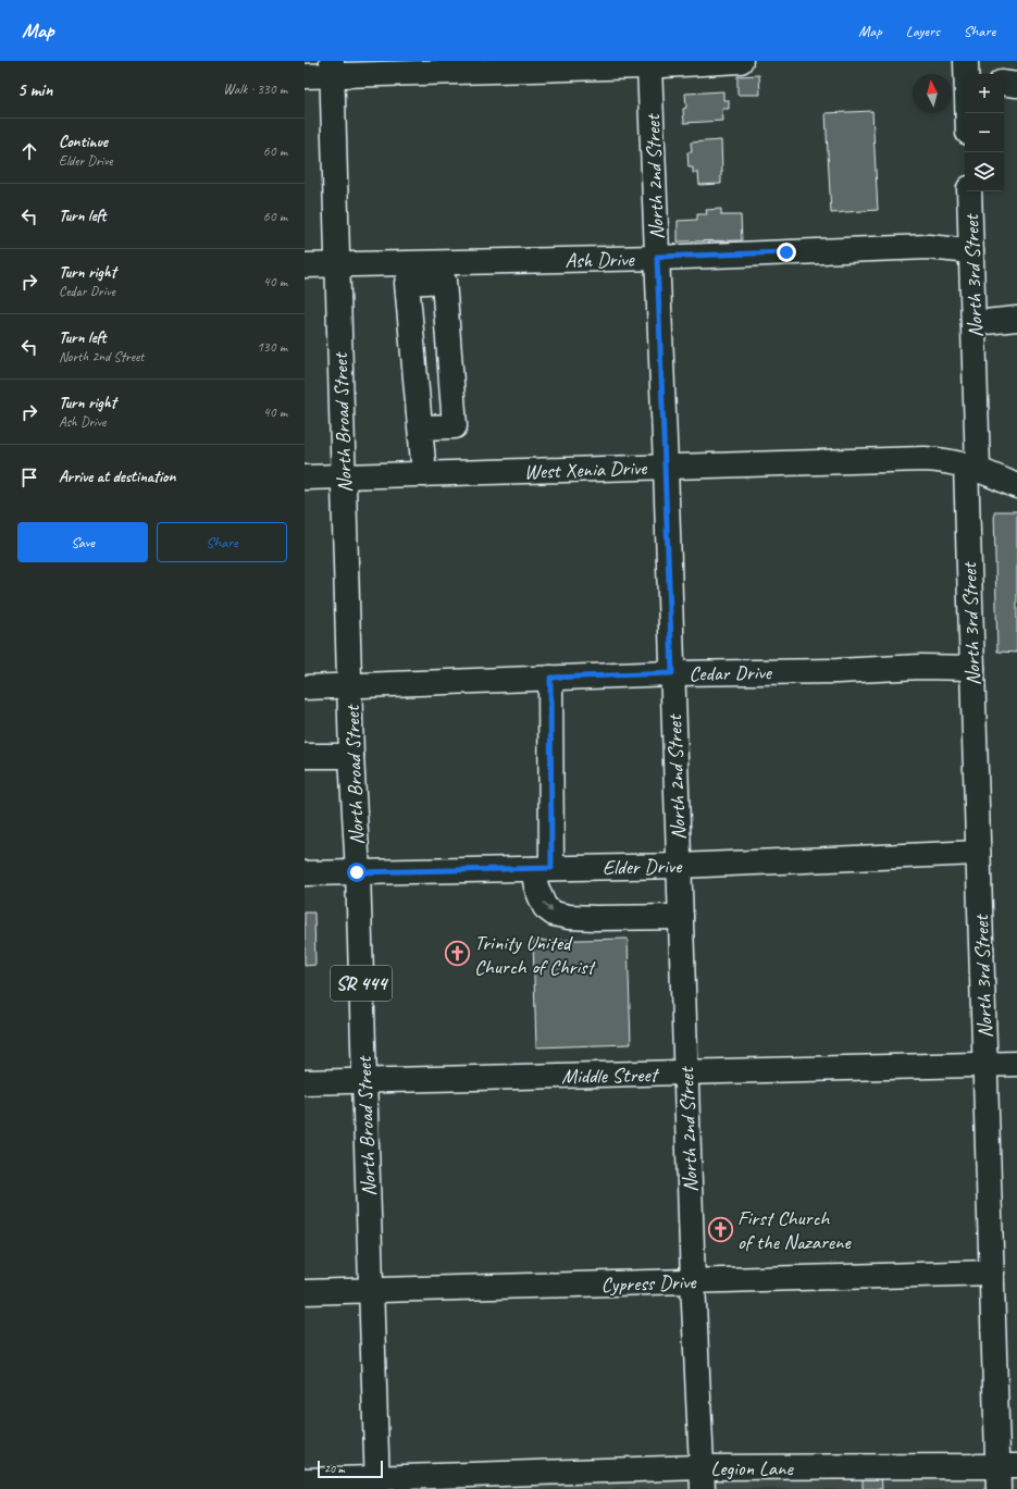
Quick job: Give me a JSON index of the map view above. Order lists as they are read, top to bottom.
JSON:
{
  "streets": {
    "street": [
      "North 2nd Street",
      "Ash Drive",
      "North 3rd Street",
      "North Broad Street",
      "West Xenia Drive",
      "Cedar Drive",
      "Elder Drive",
      "SR 444",
      "Middle Street",
      "Cypress Drive",
      "Legion Lane"
    ]
  },
  "crossings": [
    ["North 2nd Street", "Ash Drive"],
    ["North 2nd Street", "West Xenia Drive"],
    ["North 2nd Street", "Cedar Drive"],
    ["North 2nd Street", "Elder Drive"],
    ["North 2nd Street", "Middle Street"],
    ["North 2nd Street", "Cypress Drive"],
    ["North 2nd Street", "Legion Lane"],
    ["Ash Drive", "North 3rd Street"],
    ["Ash Drive", "North Broad Street"],
    ["North 3rd Street", "West Xenia Drive"],
    ["North 3rd Street", "Cedar Drive"],
    ["North 3rd Street", "Elder Drive"],
    ["North 3rd Street", "Middle Street"],
    ["North 3rd Street", "Cypress Drive"],
    ["North 3rd Street", "Legion Lane"],
    ["North Broad Street", "West Xenia Drive"],
    ["North Broad Street", "Cedar Drive"],
    ["North Broad Street", "Elder Drive"],
    ["North Broad Street", "Middle Street"],
    ["North Broad Street", "Cypress Drive"],
    ["North Broad Street", "Legion Lane"]
  ],
  "places": {
    "church": ["Trinity United Church of Christ", "First Church of the Nazarene"]
  },
  "scale_bar": "20 m",
  "north": "top",
  "page": {
    "header": "Map",
    "nav": ["Map", "Layers", "Share"],
    "heading": ["5 min", "Walk · 330 m"],
    "map_buttons": ["+", "−"],
    "list": [
      ["Continue", "Elder Drive", "60 m"],
      ["Turn left", "60 m"],
      ["Turn right", "Cedar Drive", "40 m"],
      ["Turn left", "North 2nd Street", "130 m"],
      ["Turn right", "Ash Drive", "40 m"],
      "Arrive at destination"
    ],
    "buttons": ["Save", "Share"],
    "scale": "20 m"
  }
}
